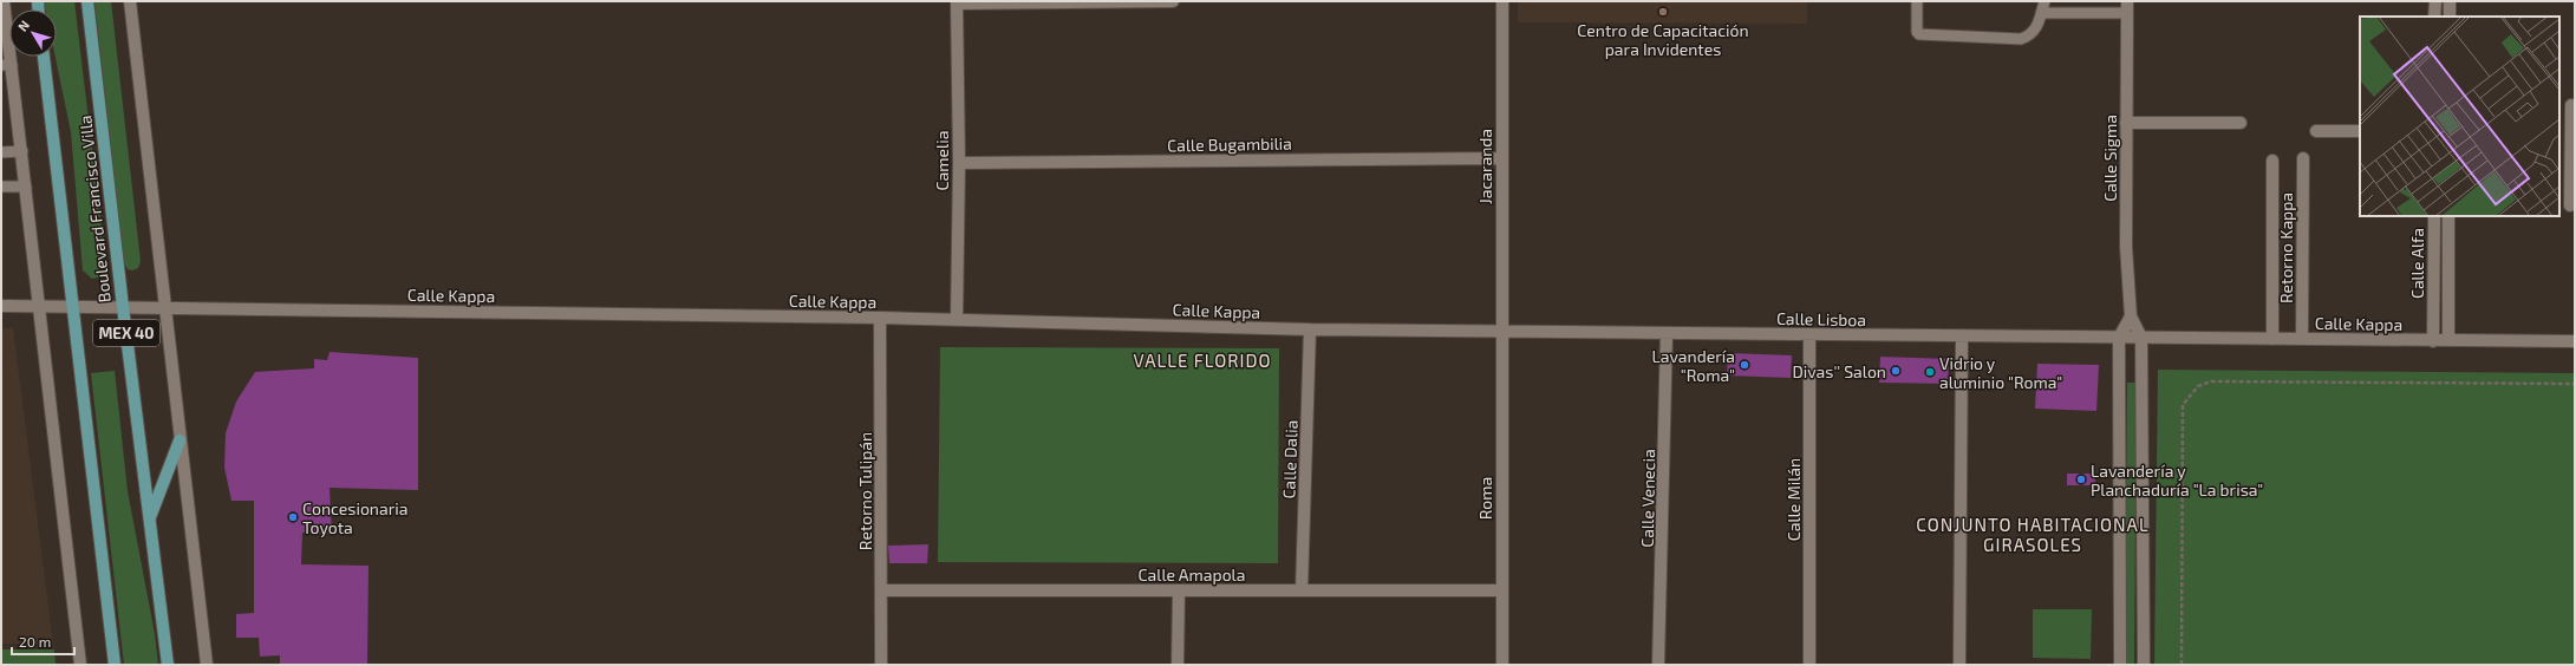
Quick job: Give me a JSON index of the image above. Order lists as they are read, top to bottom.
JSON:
{
  "streets": {
    "main road": ["Boulevard Francisco Villa", "MEX 40"],
    "street": [
      "Calle Bugambilia",
      "Calle Sigma",
      "Camelia",
      "Jacaranda",
      "Retorno Kappa",
      "Calle Alfa",
      "Calle Kappa",
      "Calle Lisboa",
      "Calle Dalia",
      "Retorno Tulipán",
      "Roma",
      "Calle Venecia",
      "Calle Milán",
      "Calle Amapola"
    ]
  },
  "crossings": [
    ["Calle Bugambilia", "Camelia"],
    ["Calle Bugambilia", "Jacaranda"],
    ["Camelia", "Calle Kappa"],
    ["Jacaranda", "Calle Kappa"],
    ["Jacaranda", "Calle Lisboa"],
    ["Jacaranda", "Roma"],
    ["Boulevard Francisco Villa", "Calle Kappa"],
    ["Retorno Kappa", "Calle Kappa"],
    ["Calle Alfa", "Calle Kappa"],
    ["Calle Kappa", "Calle Lisboa"],
    ["Calle Kappa", "Calle Dalia"],
    ["Calle Kappa", "Retorno Tulipán"],
    ["Calle Kappa", "Roma"],
    ["Calle Lisboa", "Roma"],
    ["Calle Lisboa", "Calle Venecia"],
    ["Calle Lisboa", "Calle Milán"],
    ["Calle Dalia", "Calle Amapola"],
    ["Retorno Tulipán", "Calle Amapola"],
    ["Roma", "Calle Amapola"]
  ],
  "districts": ["VALLE FLORIDO", "CONJUNTO HABITACIONAL GIRASOLES"],
  "places": [
    "Centro de Capacitación para Invidentes",
    "Lavandería \"Roma\"",
    "Divas'' Salon",
    "Vidrio y aluminio \"Roma\"",
    "Lavandería y Planchaduría \"La brisa\"",
    "Concesionaria Toyota"
  ],
  "scale_bar": "20 m",
  "north": "top left"
}
